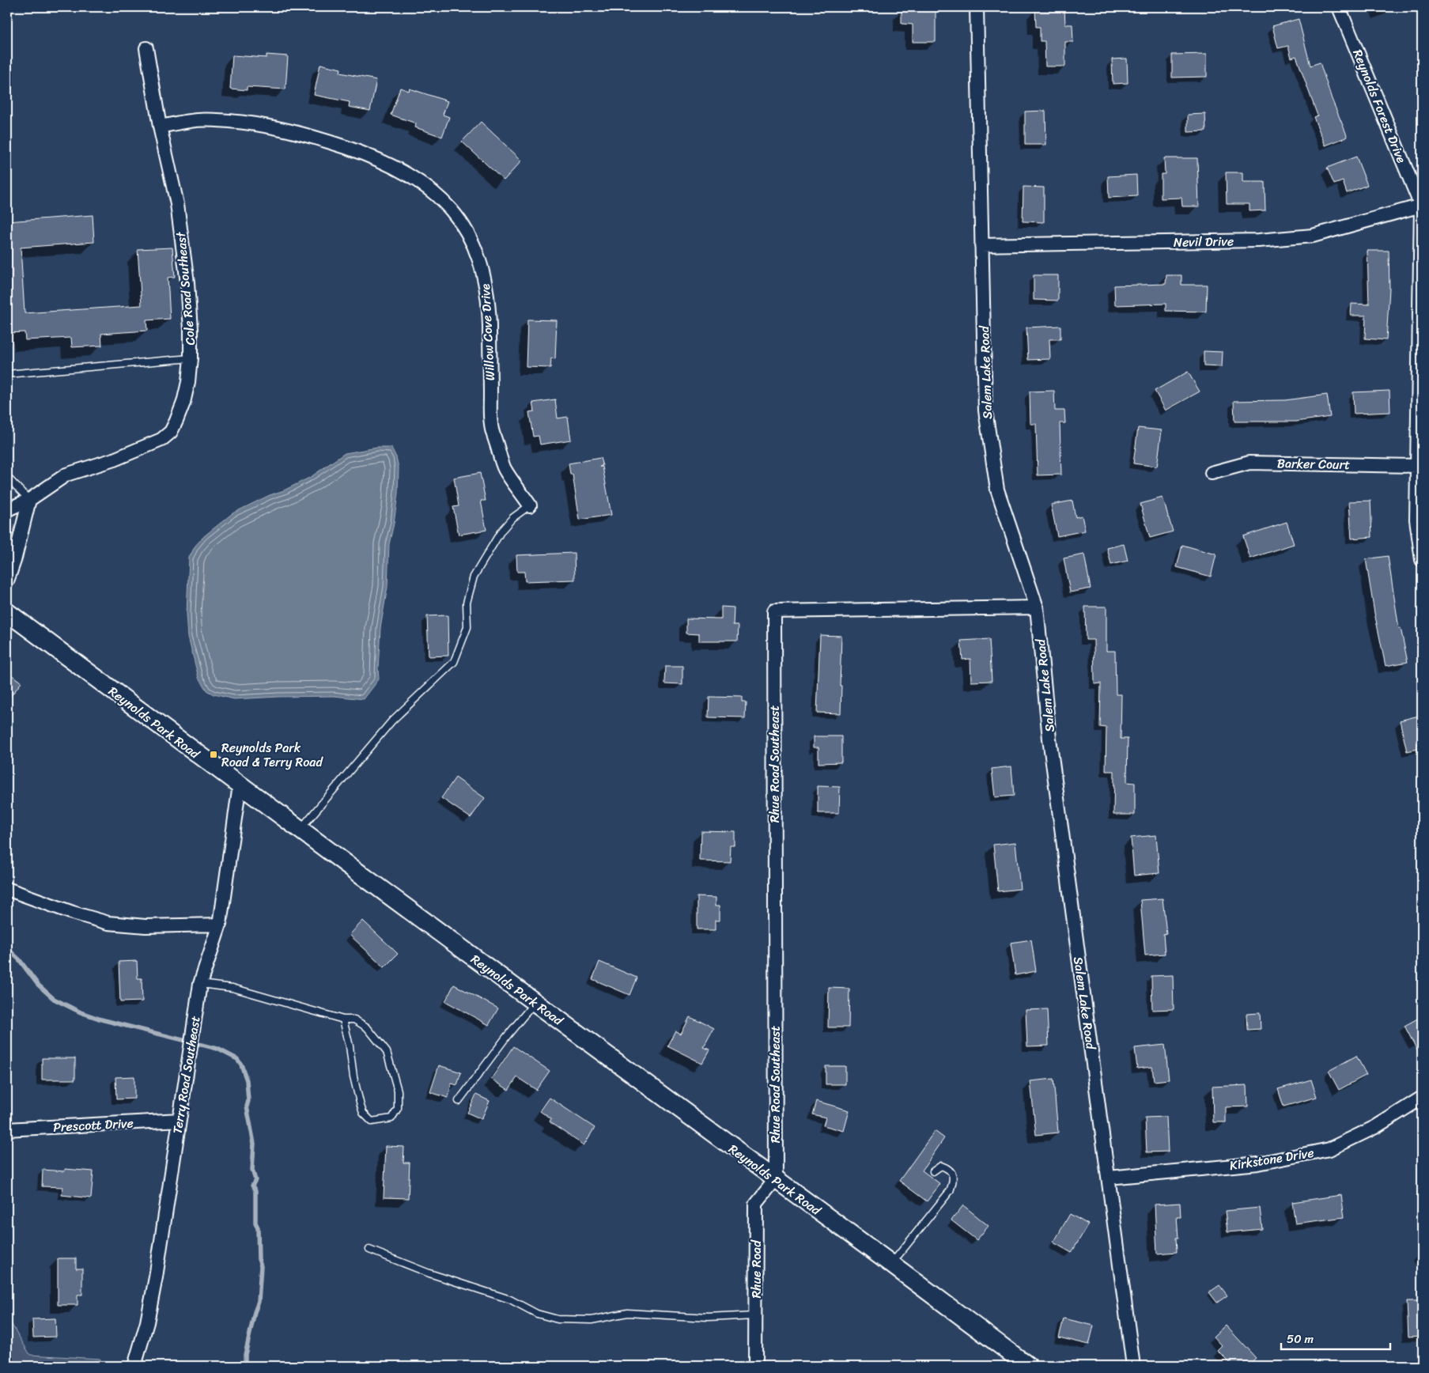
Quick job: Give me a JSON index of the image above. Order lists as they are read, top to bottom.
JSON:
{
  "streets": {
    "main road": ["Reynolds Park Road"],
    "street": [
      "Reynolds Forest Drive",
      "Nevil Drive",
      "Cole Road Southeast",
      "Willow Cove Drive",
      "Salem Lake Road",
      "Barker Court",
      "Rhue Road Southeast",
      "Terry Road Southeast",
      "Prescott Drive",
      "Kirkstone Drive",
      "Rhue Road"
    ]
  },
  "crossings": [
    ["Reynolds Forest Drive", "Nevil Drive"],
    ["Reynolds Forest Drive", "Barker Court"],
    ["Nevil Drive", "Salem Lake Road"],
    ["Cole Road Southeast", "Willow Cove Drive"],
    ["Salem Lake Road", "Rhue Road Southeast"],
    ["Salem Lake Road", "Kirkstone Drive"],
    ["Reynolds Park Road", "Rhue Road Southeast"],
    ["Reynolds Park Road", "Terry Road Southeast"],
    ["Reynolds Park Road", "Rhue Road"],
    ["Rhue Road Southeast", "Rhue Road"],
    ["Terry Road Southeast", "Prescott Drive"]
  ],
  "places": {
    "transit": ["Reynolds Park Road & Terry Road"]
  },
  "scale_bar": "50 m"
}
